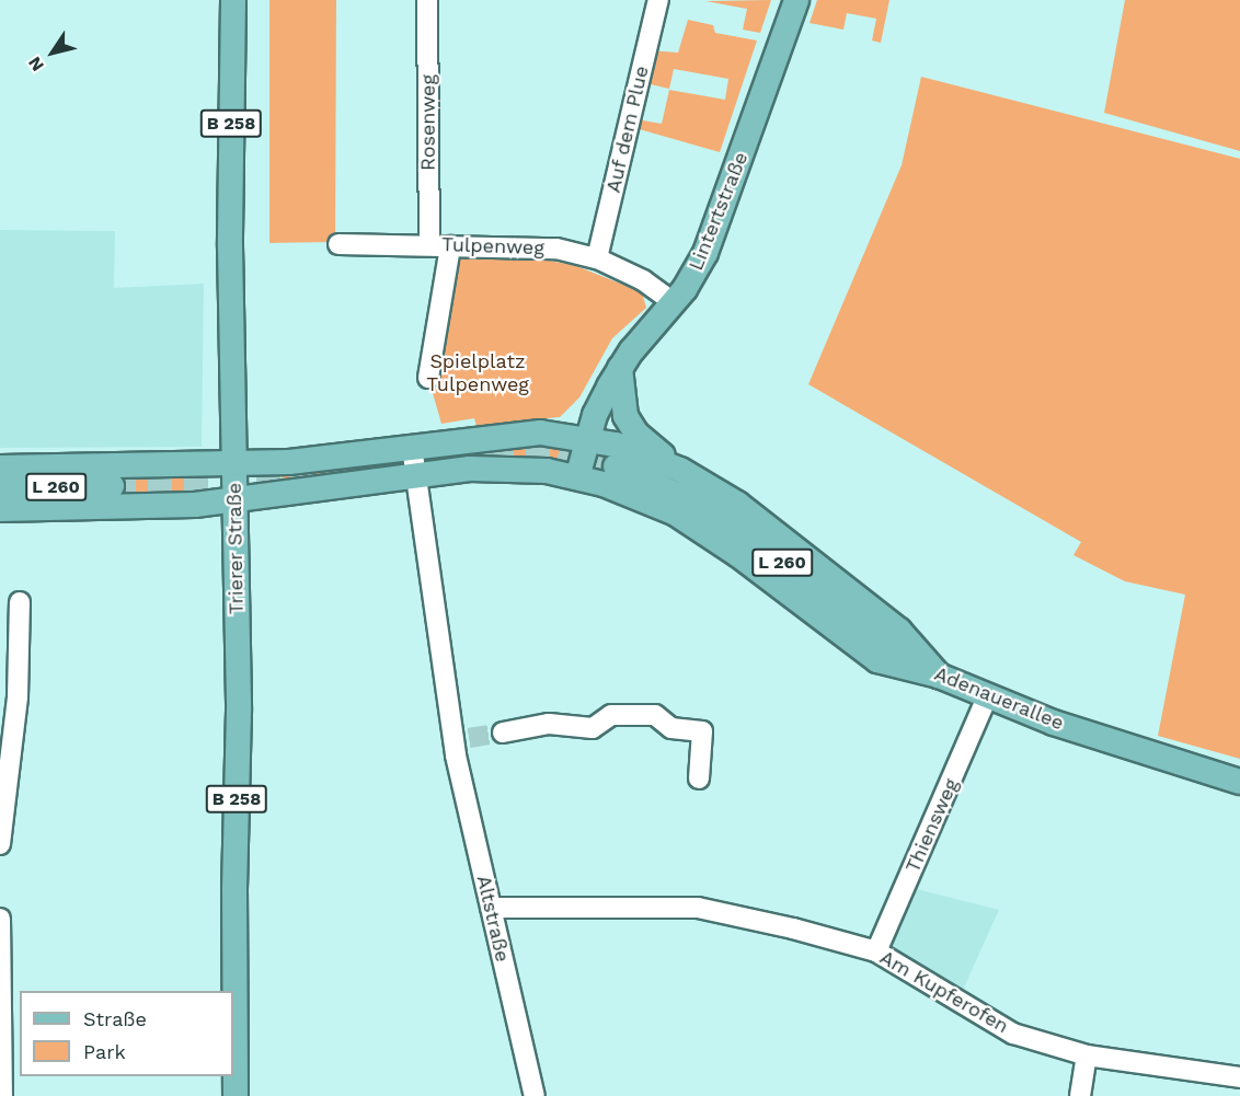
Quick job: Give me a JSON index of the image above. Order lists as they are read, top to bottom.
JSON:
{
  "streets": {
    "main road": [
      "B 258",
      "Lintertstraße",
      "L 260",
      "Trierer Straße",
      "Adenauerallee"
    ],
    "street": [
      "Rosenweg",
      "Auf dem Plue",
      "Tulpenweg",
      "Thiensweg",
      "Altstraße",
      "Am Kupferofen"
    ]
  },
  "crossings": [
    ["Rosenweg", "Tulpenweg"],
    ["Auf dem Plue", "Tulpenweg"],
    ["Lintertstraße", "Tulpenweg"],
    ["Adenauerallee", "Thiensweg"],
    ["Thiensweg", "Am Kupferofen"],
    ["Altstraße", "Am Kupferofen"]
  ],
  "parks": ["Spielplatz Tulpenweg"],
  "legend": ["Straße", "Park"],
  "north": "bottom left"
}
